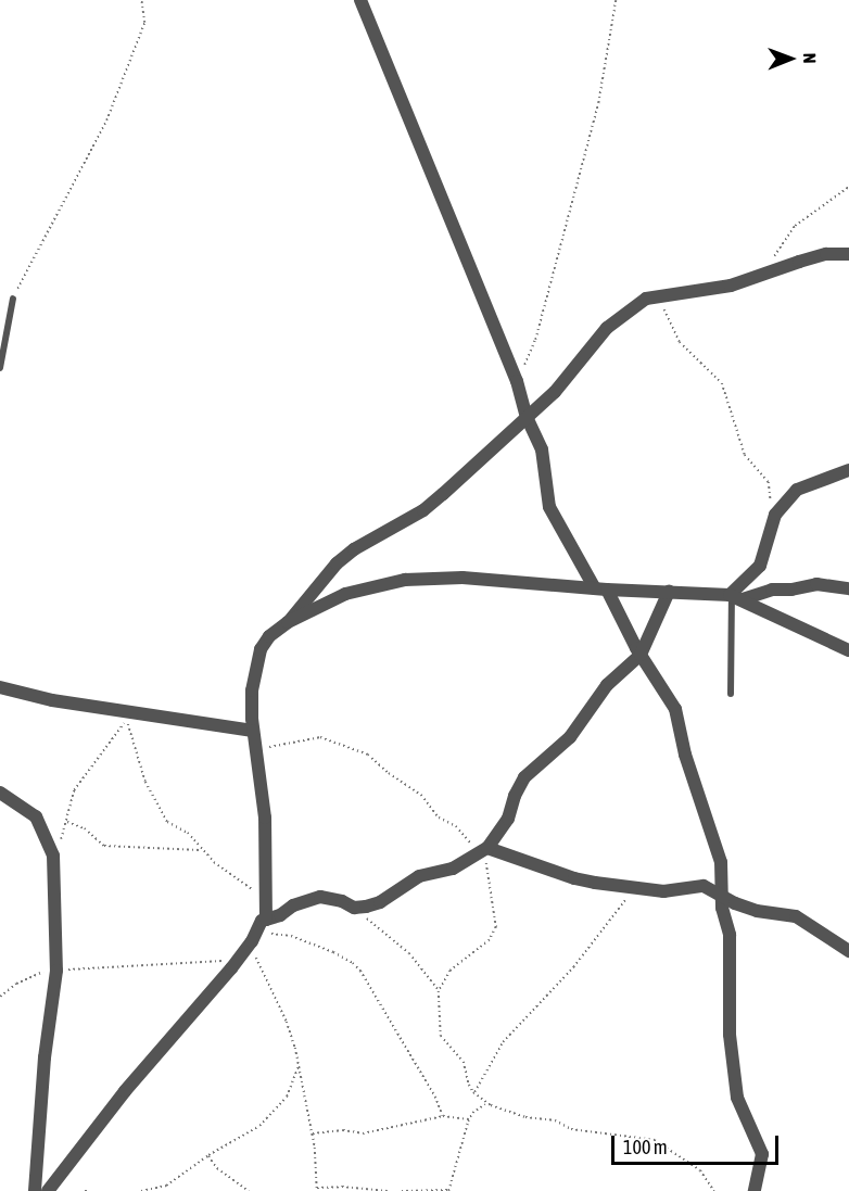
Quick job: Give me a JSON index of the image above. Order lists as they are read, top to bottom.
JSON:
{
  "scale_bar": "100 m",
  "north": "right"
}
